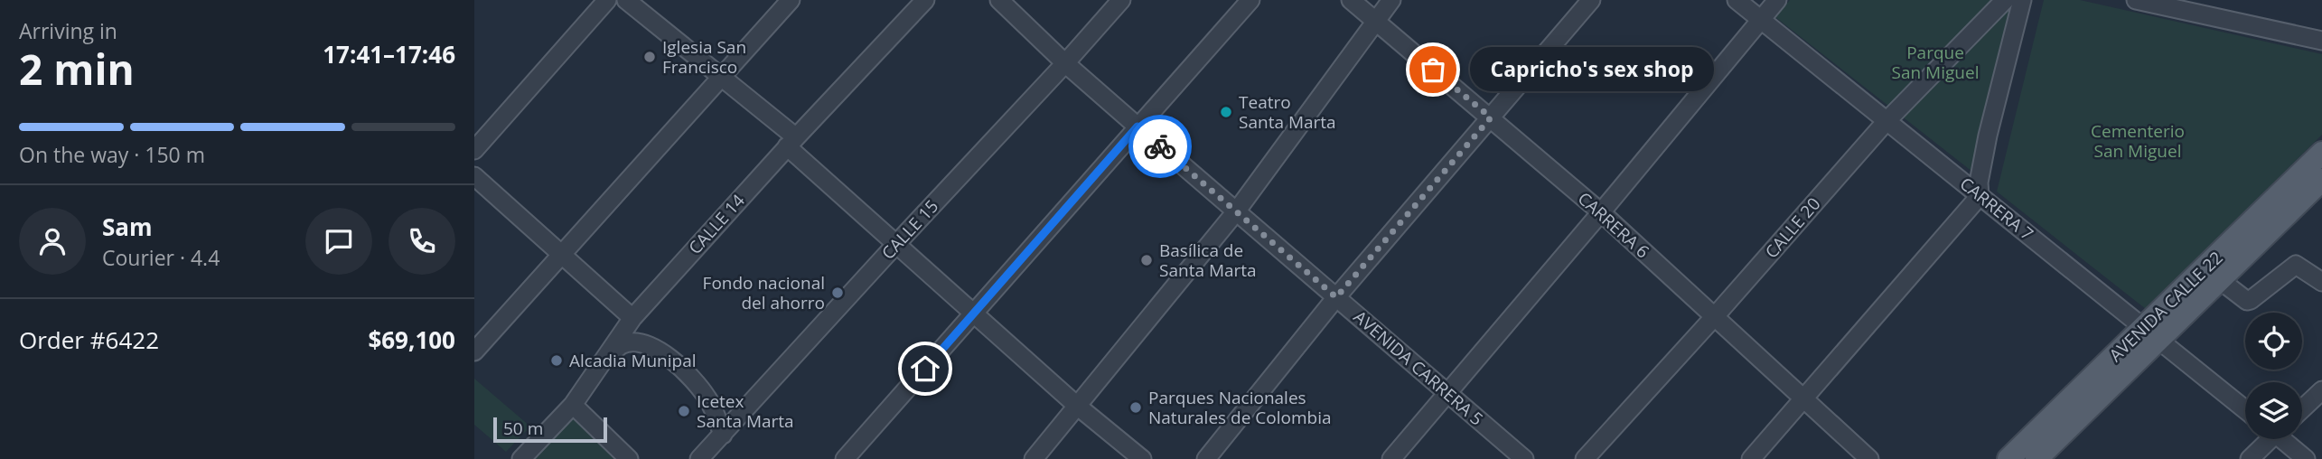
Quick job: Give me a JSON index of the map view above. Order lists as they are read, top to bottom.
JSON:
{
  "streets": {
    "main road": ["AVENIDA CALLE 22"],
    "street": [
      "CARRERA 7",
      "CALLE 14",
      "CARRERA 6",
      "CALLE 20",
      "CALLE 15",
      "AVENIDA CARRERA 5"
    ]
  },
  "crossings": [
    ["CARRERA 7", "CALLE 20"],
    ["CARRERA 7", "AVENIDA CALLE 22"],
    ["CARRERA 6", "CALLE 20"],
    ["CALLE 15", "AVENIDA CARRERA 5"]
  ],
  "parks": ["Parque San Miguel", "Cementerio San Miguel"],
  "places": [
    "Iglesia San Francisco",
    "Capricho's sex shop",
    "Teatro Santa Marta",
    "Basílica de Santa Marta",
    "Fondo nacional del ahorro",
    "Alcadia Munipal",
    "Parques Nacionales Naturales de Colombia",
    "Icetex Santa Marta"
  ],
  "scale_bar": "50 m",
  "page": {
    "heading": ["2 min", "Arriving in", "17:41–17:46"],
    "panel": [
      "Sam",
      "Courier · 4.4",
      "Order #6422",
      "$69,100"
    ],
    "bubble": "Capricho's sex shop",
    "bar": "On the way · 150 m",
    "scale": "50 m"
  }
}
